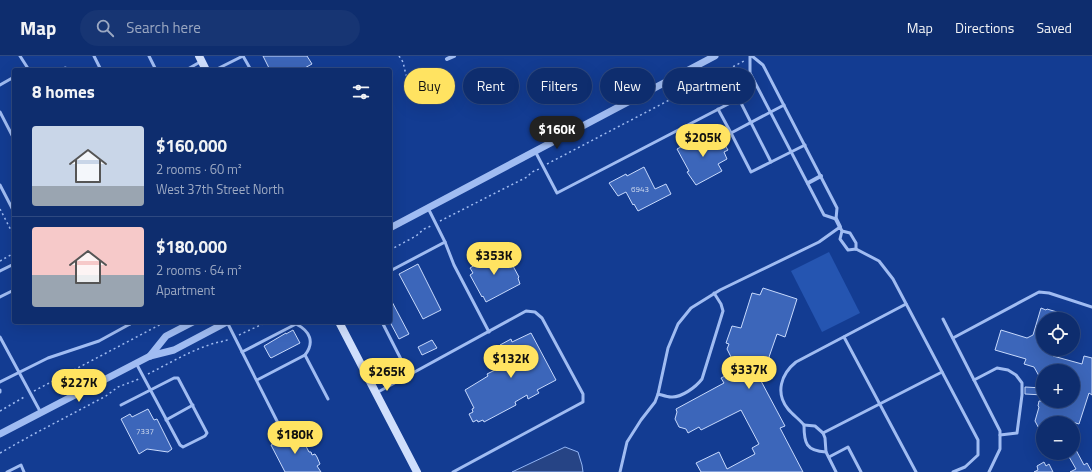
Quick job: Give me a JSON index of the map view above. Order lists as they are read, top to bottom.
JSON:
{
  "house_numbers": ["6943", "7337"],
  "page": {
    "header": "Map",
    "search": "Search here",
    "nav": ["Map", "Directions", "Saved"],
    "chip": [
      "Buy",
      "Rent",
      "Filters",
      "New",
      "Apartment"
    ],
    "heading": "8 homes",
    "price": [
      "$160K",
      "$205K",
      "$353K",
      "$132K",
      "$337K",
      "$265K",
      "$227K",
      "$180K"
    ],
    "list": [
      {
        "name": "$160,000",
        "note": "2 rooms · 60 m² · West 37th Street North"
      },
      {
        "name": "$180,000",
        "note": "2 rooms · 64 m² · Apartment"
      }
    ],
    "map_buttons": ["+", "−"]
  }
}
